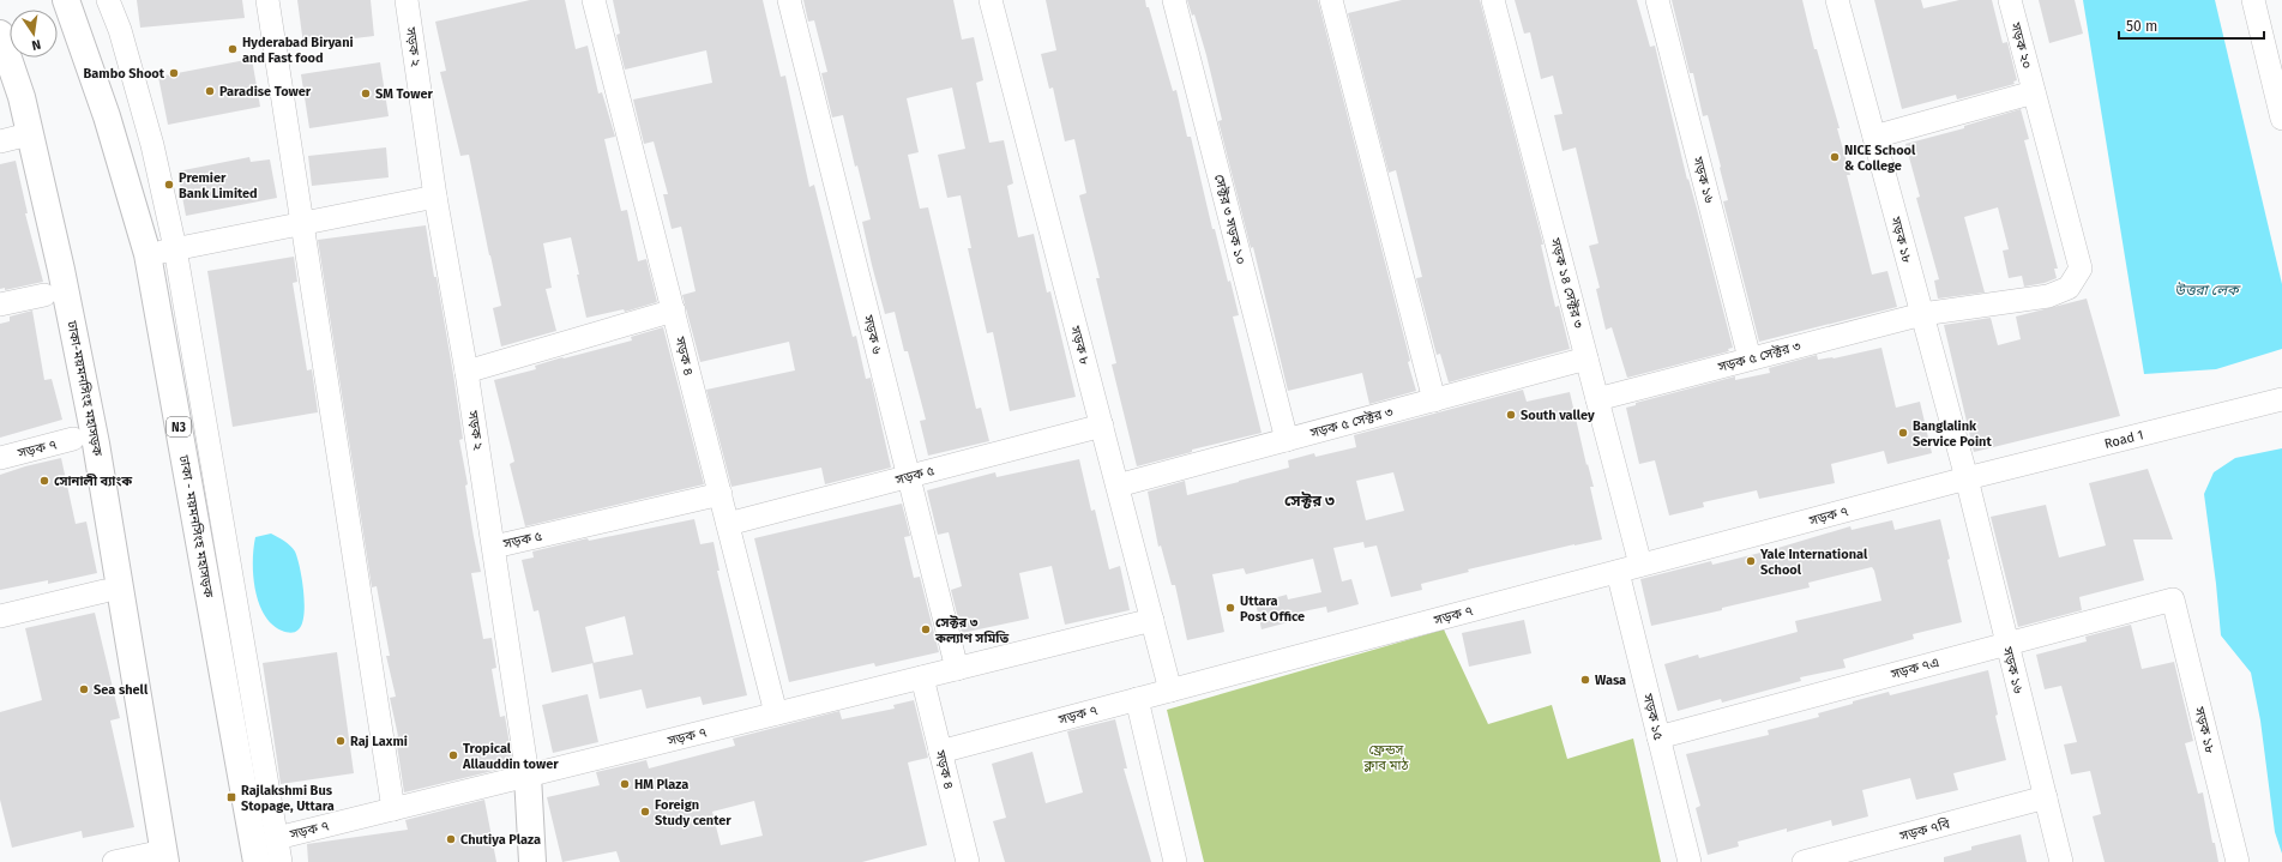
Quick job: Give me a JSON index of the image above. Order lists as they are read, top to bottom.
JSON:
{
  "streets": {
    "main road": [
      "সড়ক ২",
      "ঢাকা-ময়মনসিংহ মহাসড়ক",
      "N3",
      "ঢাকা - ময়মনসিংহ মহাসড়ক"
    ],
    "street": [
      "সড়ক ২০",
      "সড়ক ১৬",
      "সেক্টর ৩ সড়ক ১০",
      "সড়ক ১৮",
      "সড়ক ১৪ সেক্টর ৩",
      "সড়ক ৬",
      "সড়ক ৮",
      "সড়ক ৪",
      "সড়ক ৫ সেক্টর ৩",
      "Road 1",
      "সড়ক ৭",
      "সড়ক ৫",
      "সড়ক ৭এ",
      "সড়ক ১৫",
      "সড়ক ৭বি"
    ]
  },
  "crossings": [
    ["সড়ক ২০", "সড়ক ১৮"],
    ["সড়ক ২০", "সড়ক ৫ সেক্টর ৩"],
    ["সড়ক ২", "সড়ক ৭"],
    ["সড়ক ২", "সড়ক ৫"],
    ["সড়ক ১৬", "সড়ক ১৮"],
    ["সড়ক ১৬", "সড়ক ৫ সেক্টর ৩"],
    ["সড়ক ১৬", "Road 1"],
    ["সড়ক ১৬", "সড়ক ৭"],
    ["সড়ক ১৬", "সড়ক ৭এ"],
    ["সড়ক ১৬", "সড়ক ৭বি"],
    ["সেক্টর ৩ সড়ক ১০", "সড়ক ৫ সেক্টর ৩"],
    ["সড়ক ১৮", "সড়ক ৫ সেক্টর ৩"],
    ["সড়ক ১৮", "Road 1"],
    ["সড়ক ১৮", "সড়ক ৭"],
    ["সড়ক ১৮", "সড়ক ৭এ"],
    ["সড়ক ১৪ সেক্টর ৩", "সড়ক ৫ সেক্টর ৩"],
    ["সড়ক ১৪ সেক্টর ৩", "সড়ক ৭"],
    ["সড়ক ৬", "সড়ক ৭"],
    ["সড়ক ৬", "সড়ক ৫"],
    ["সড়ক ৮", "সড়ক ৫ সেক্টর ৩"],
    ["সড়ক ৮", "সড়ক ৭"],
    ["সড়ক ৮", "সড়ক ৫"],
    ["সড়ক ৪", "সড়ক ৭"],
    ["সড়ক ৪", "সড়ক ৫"],
    ["Road 1", "সড়ক ৭"],
    ["সড়ক ৭", "সড়ক ১৫"],
    ["সড়ক ৭এ", "সড়ক ১৫"]
  ],
  "districts": ["সেক্টর ৩"],
  "water": ["উত্তরা লেক"],
  "parks": ["ফ্রেন্ডস ক্লাব মাঠ"],
  "places": {
    "other": [
      "Hyderabad Biryani and Fast food",
      "Bambo Shoot",
      "Paradise Tower",
      "SM Tower",
      "NICE School & College",
      "Premier Bank Limited",
      "South valley",
      "Banglalink Service Point",
      "সোনালী ব্যাংক",
      "Yale International School",
      "Uttara Post Office",
      "সেক্টর ৩ কল্যাণ সমিতি",
      "Wasa",
      "Sea shell",
      "Raj Laxmi",
      "Tropical Allauddin tower",
      "HM Plaza",
      "Foreign Study center",
      "Chutiya Plaza"
    ],
    "transit": ["Rajlakshmi Bus Stopage, Uttara"]
  },
  "scale_bar": "50 m",
  "north": "bottom"
}
